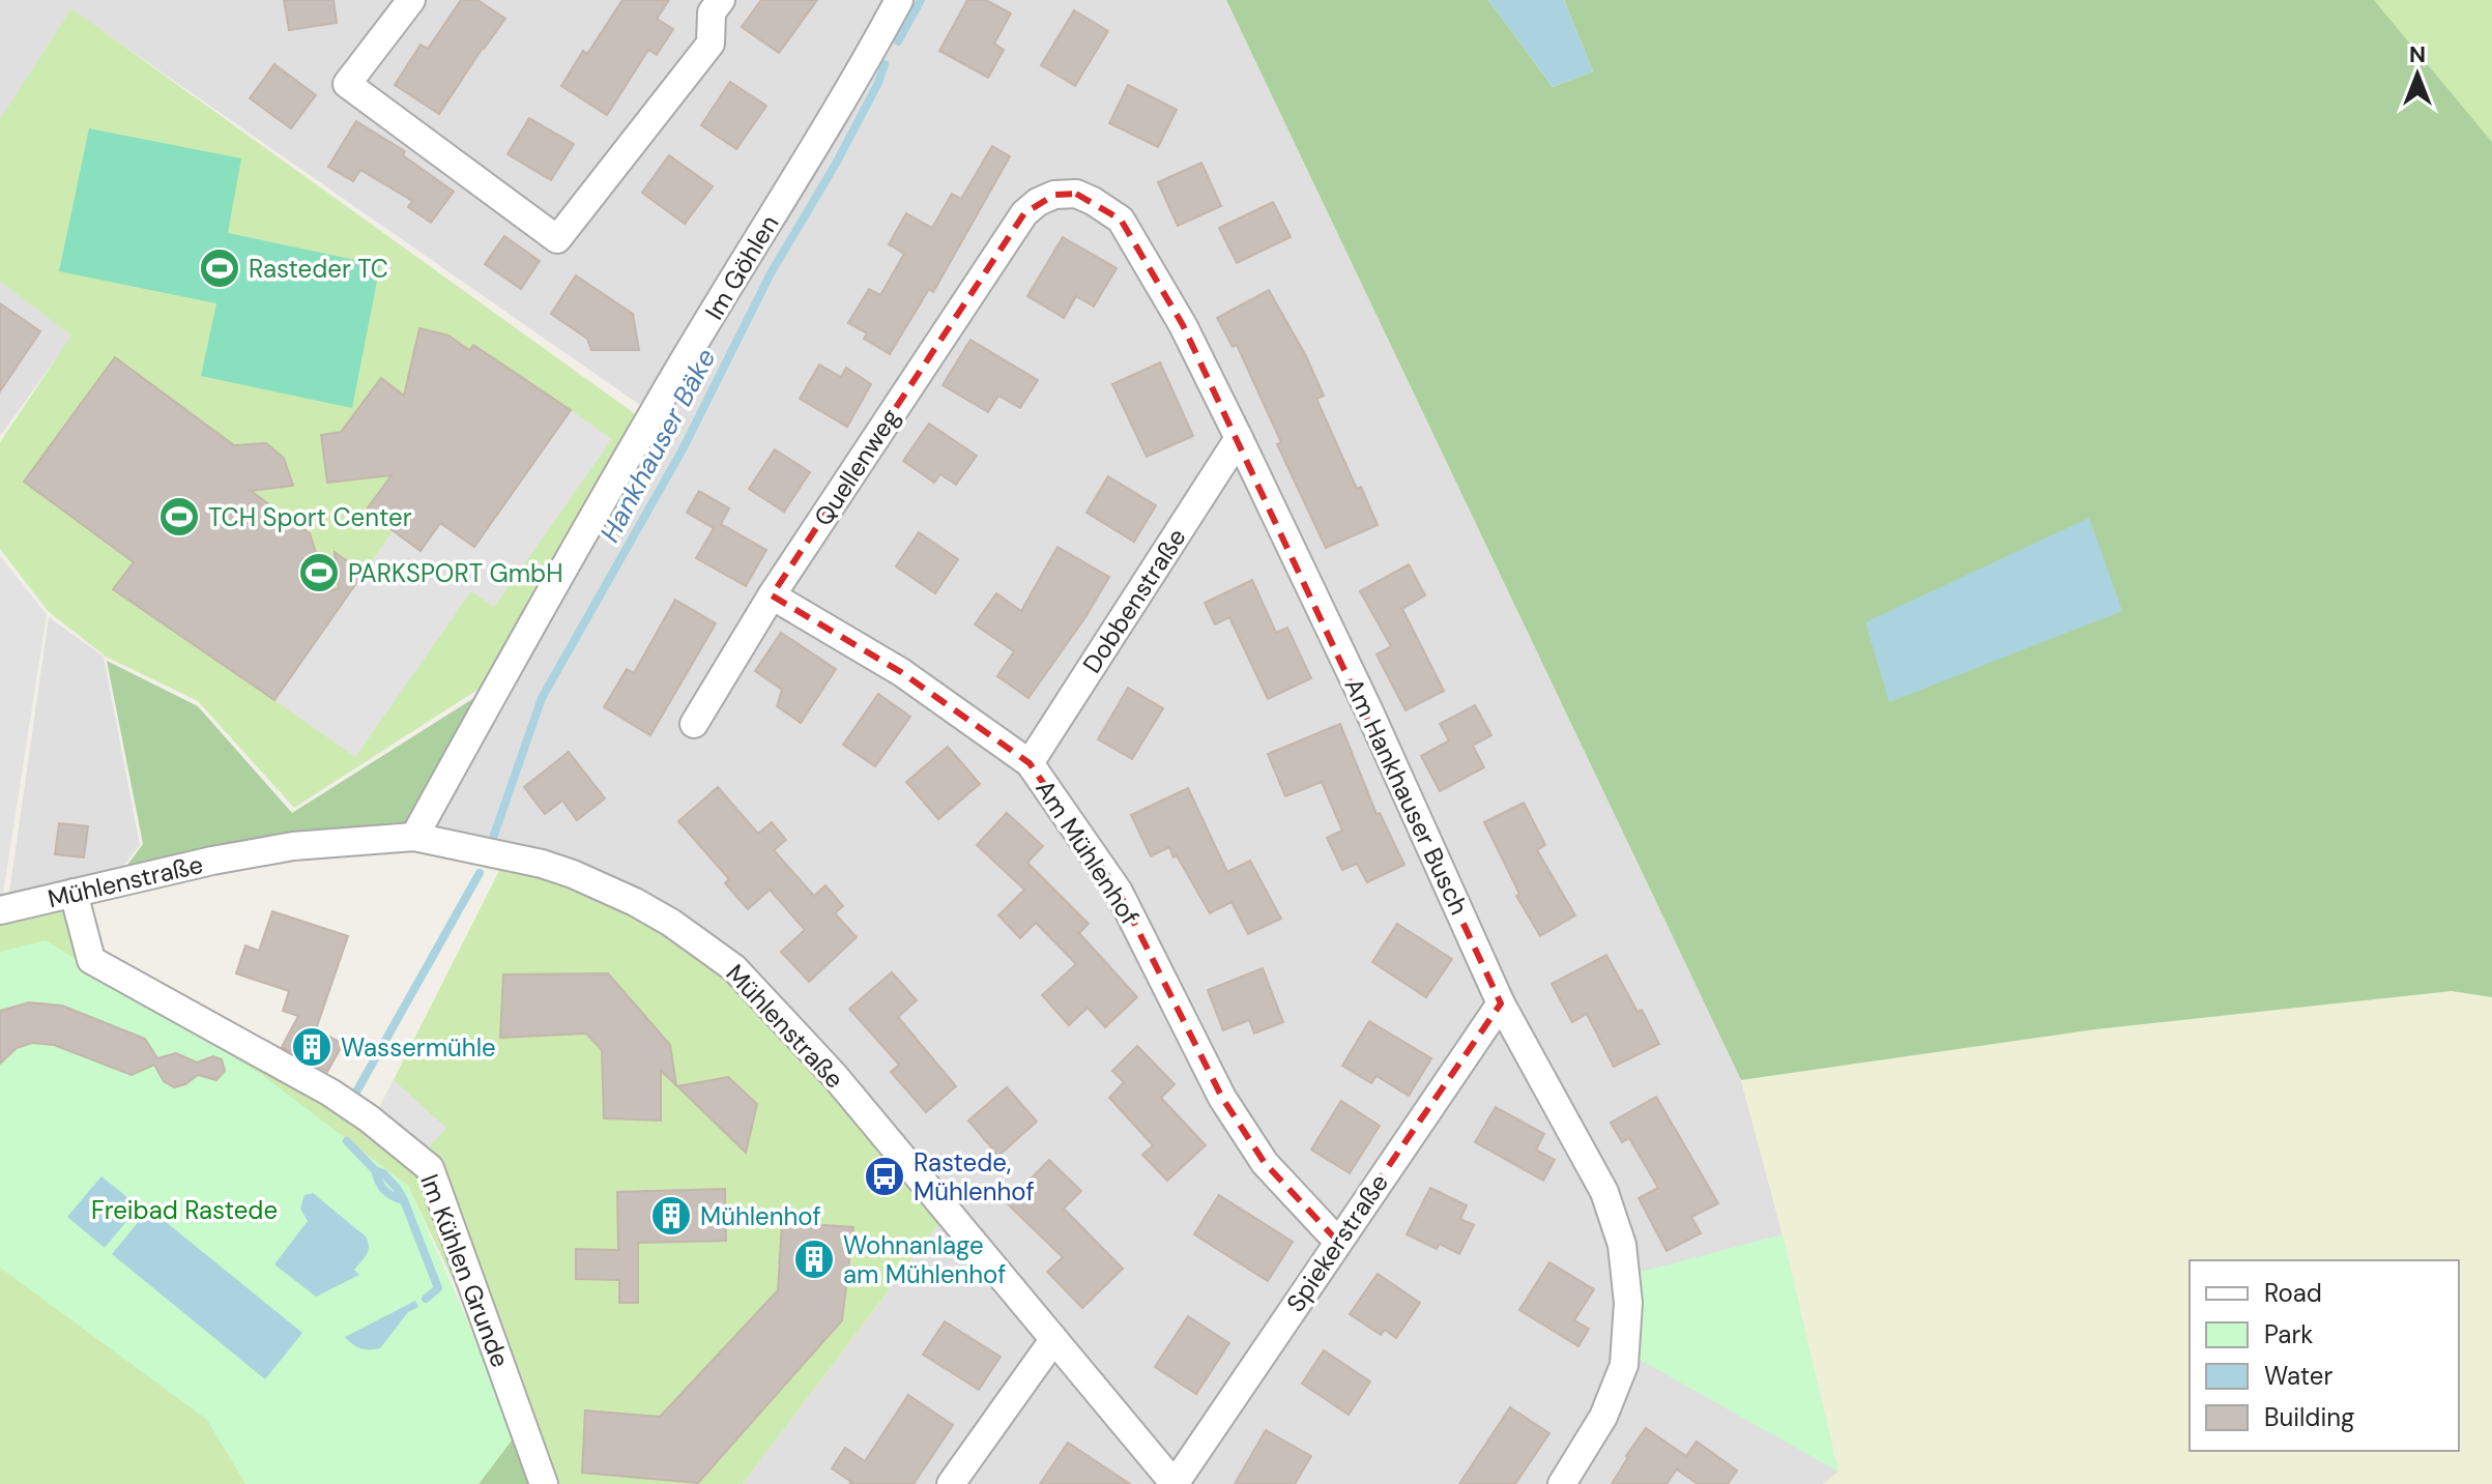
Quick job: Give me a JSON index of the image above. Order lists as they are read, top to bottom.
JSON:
{
  "streets": {
    "street": [
      "Im Göhlen",
      "Quellenweg",
      "Dobbenstraße",
      "Am Hankhauser Busch",
      "Am Mühlenhof",
      "Mühlenstraße",
      "Spiekerstraße",
      "Im Kühlen Grunde"
    ]
  },
  "crossings": [
    ["Im Göhlen", "Mühlenstraße"],
    ["Quellenweg", "Am Hankhauser Busch"],
    ["Quellenweg", "Am Mühlenhof"],
    ["Dobbenstraße", "Am Hankhauser Busch"],
    ["Dobbenstraße", "Am Mühlenhof"],
    ["Am Hankhauser Busch", "Spiekerstraße"],
    ["Am Mühlenhof", "Spiekerstraße"],
    ["Mühlenstraße", "Spiekerstraße"],
    ["Mühlenstraße", "Im Kühlen Grunde"]
  ],
  "water": ["Hankhauser Bäke"],
  "parks": ["Freibad Rastede"],
  "places": {
    "sports": ["Rasteder TC", "TCH Sport Center", "PARKSPORT GmbH"],
    "building": ["Wassermühle", "Mühlenhof", "Wohnanlage am Mühlenhof"],
    "bus stop": ["Rastede, Mühlenhof"]
  },
  "legend": [
    "Road",
    "Park",
    "Water",
    "Building"
  ],
  "north": "top"
}
